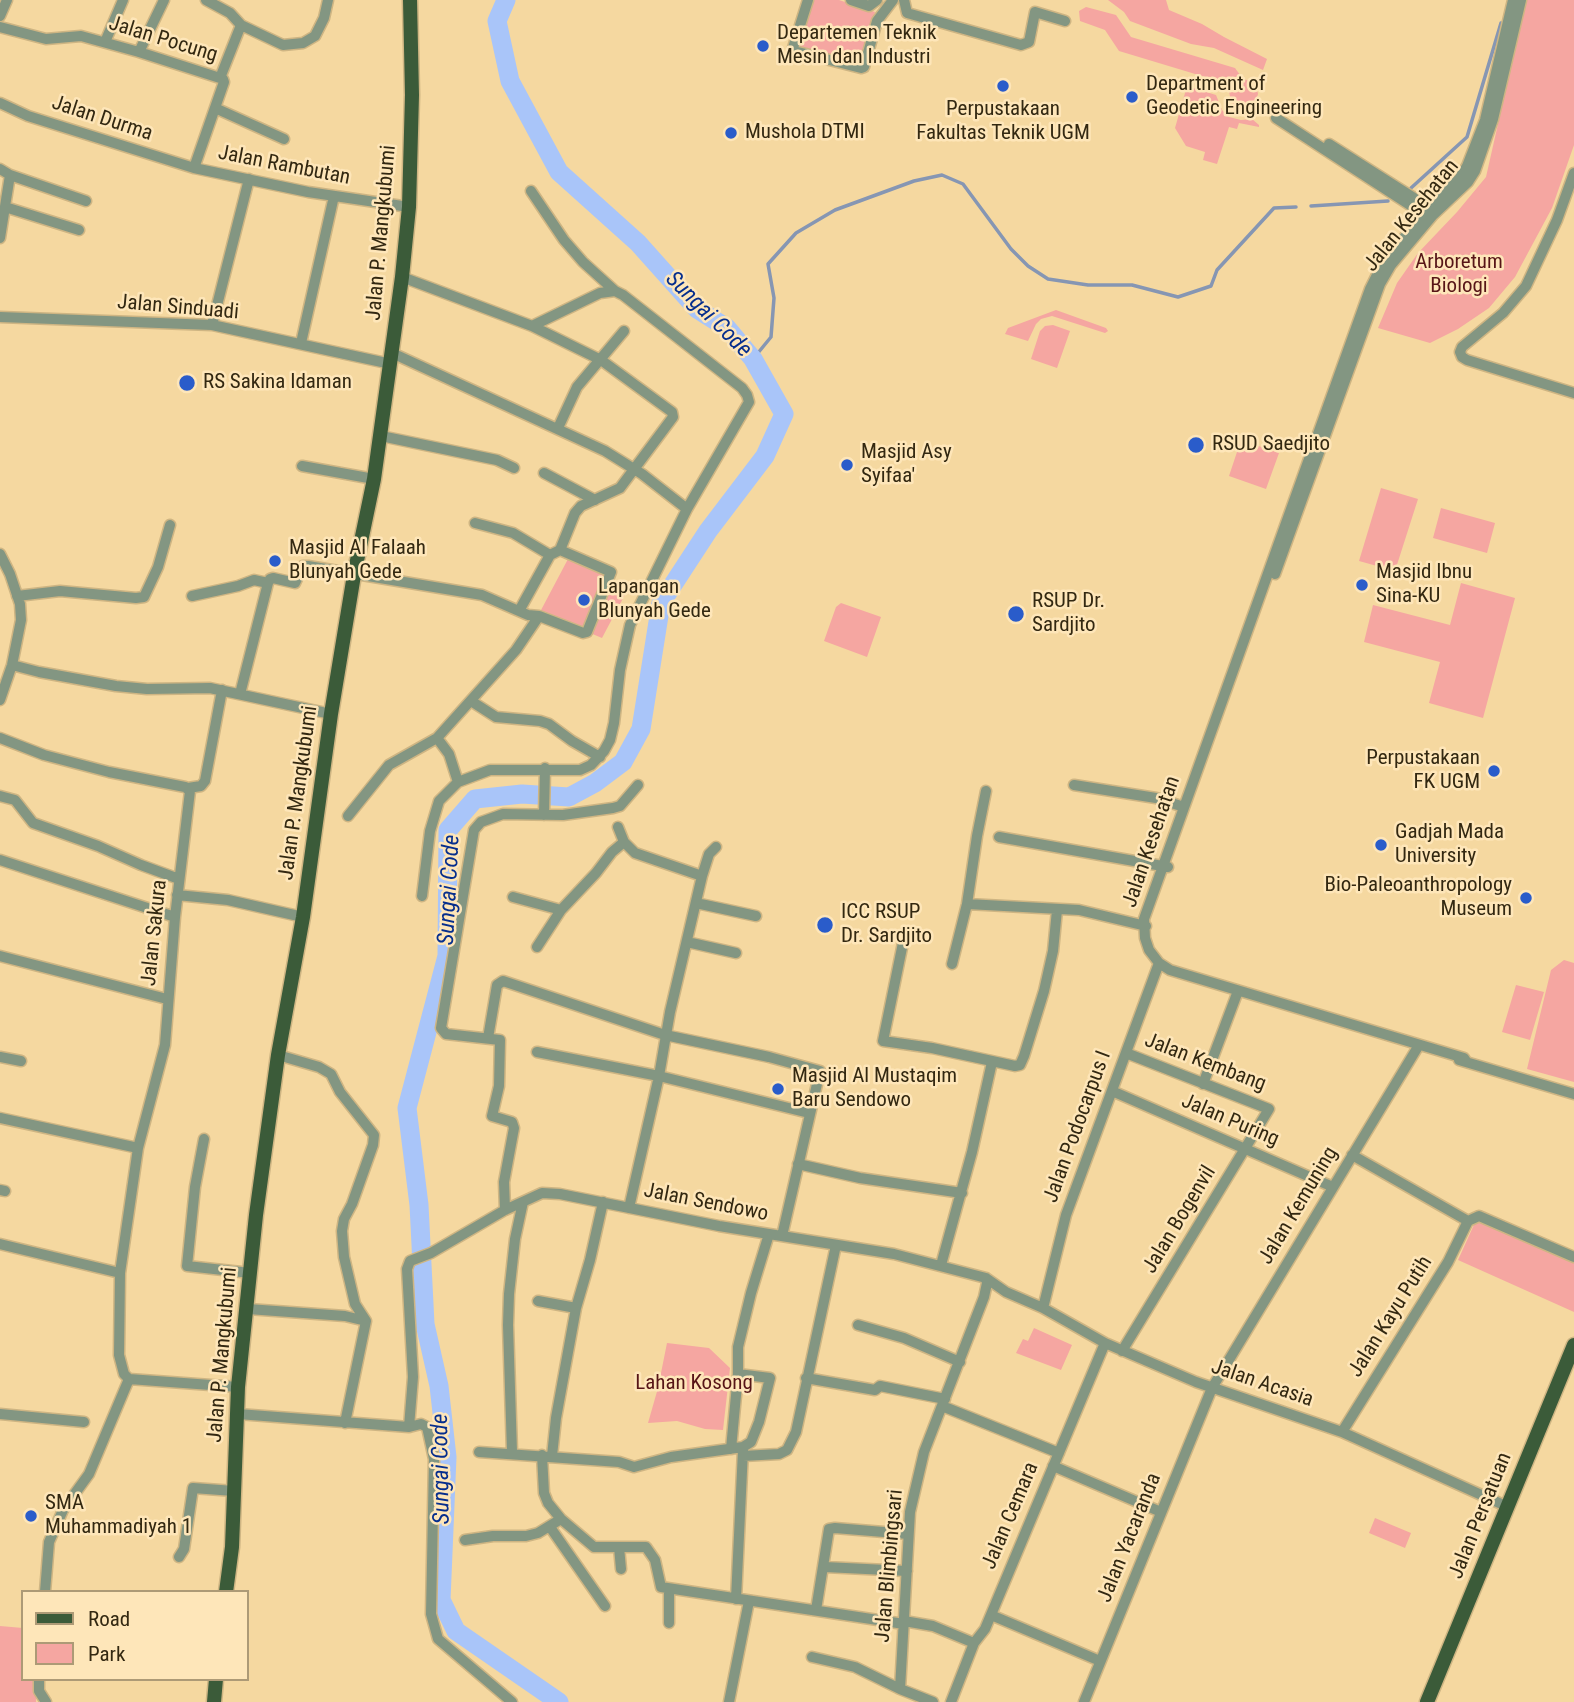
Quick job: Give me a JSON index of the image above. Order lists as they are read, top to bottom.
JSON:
{
  "streets": {
    "main road": ["Jalan P. Mangkubumi", "Jalan Persatuan"],
    "street": [
      "Jalan Pocung",
      "Jalan Durma",
      "Jalan Rambutan",
      "Jalan Kesehatan",
      "Jalan Sinduadi",
      "Jalan Sakura",
      "Jalan Kembang",
      "Jalan Puring",
      "Jalan Podocarpus I",
      "Jalan Sendowo",
      "Jalan Kemuning",
      "Jalan Bogenvil",
      "Jalan Kayu Putih",
      "Jalan Acasia",
      "Jalan Cemara",
      "Jalan Yacaranda",
      "Jalan Blimbingsari"
    ]
  },
  "crossings": [
    ["Jalan Pocung", "Jalan Durma"],
    ["Jalan Pocung", "Jalan Rambutan"],
    ["Jalan Durma", "Jalan Rambutan"],
    ["Jalan Rambutan", "Jalan P. Mangkubumi"],
    ["Jalan P. Mangkubumi", "Jalan Sinduadi"],
    ["Jalan Kembang", "Jalan Podocarpus I"],
    ["Jalan Kembang", "Jalan Bogenvil"],
    ["Jalan Puring", "Jalan Podocarpus I"],
    ["Jalan Puring", "Jalan Kemuning"],
    ["Jalan Puring", "Jalan Bogenvil"],
    ["Jalan Podocarpus I", "Jalan Acasia"],
    ["Jalan Sendowo", "Jalan Acasia"],
    ["Jalan Sendowo", "Jalan Blimbingsari"],
    ["Jalan Kemuning", "Jalan Acasia"],
    ["Jalan Kemuning", "Jalan Yacaranda"],
    ["Jalan Bogenvil", "Jalan Acasia"],
    ["Jalan Kayu Putih", "Jalan Acasia"],
    ["Jalan Acasia", "Jalan Cemara"],
    ["Jalan Acasia", "Jalan Persatuan"],
    ["Jalan Acasia", "Jalan Yacaranda"]
  ],
  "water": ["Sungai Code"],
  "parks": ["Arboretum Biologi", "Lahan Kosong"],
  "places": [
    "Departemen Teknik Mesin dan Industri",
    "Perpustakaan Fakultas Teknik UGM",
    "Department of Geodetic Engineering",
    "Mushola DTMI",
    "RS Sakina Idaman",
    "RSUD Saedjito",
    "Masjid Asy Syifaa'",
    "Masjid Al Falaah Blunyah Gede",
    "Masjid Ibnu Sina-KU",
    "Lapangan Blunyah Gede",
    "RSUP Dr. Sardjito",
    "Perpustakaan FK UGM",
    "Gadjah Mada University",
    "Bio-Paleoanthropology Museum",
    "ICC RSUP Dr. Sardjito",
    "Masjid Al Mustaqim Baru Sendowo",
    "SMA Muhammadiyah 1"
  ],
  "legend": ["Road", "Park"]
}
